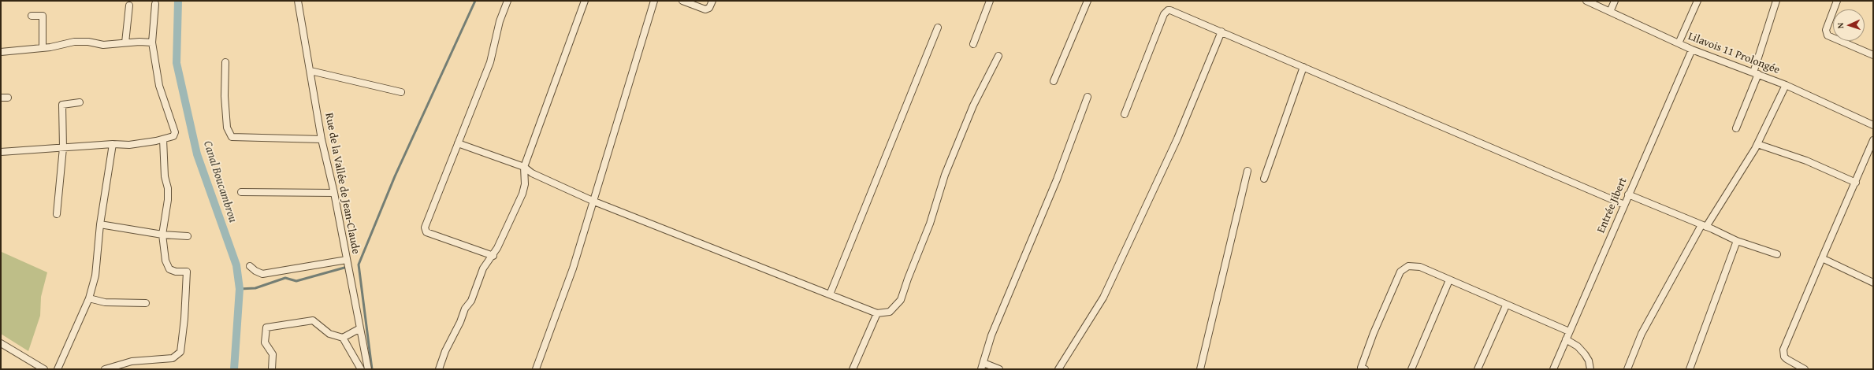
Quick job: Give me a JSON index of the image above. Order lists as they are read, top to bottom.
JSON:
{
  "streets": {
    "street": ["Lilavois 11 Prolongée", "Rue de la Vallée de Jean-Claude", "Entrée Jibert"]
  },
  "crossings": [
    ["Lilavois 11 Prolongée", "Entrée Jibert"]
  ],
  "water": ["Canal Boucambrou"],
  "north": "left"
}
